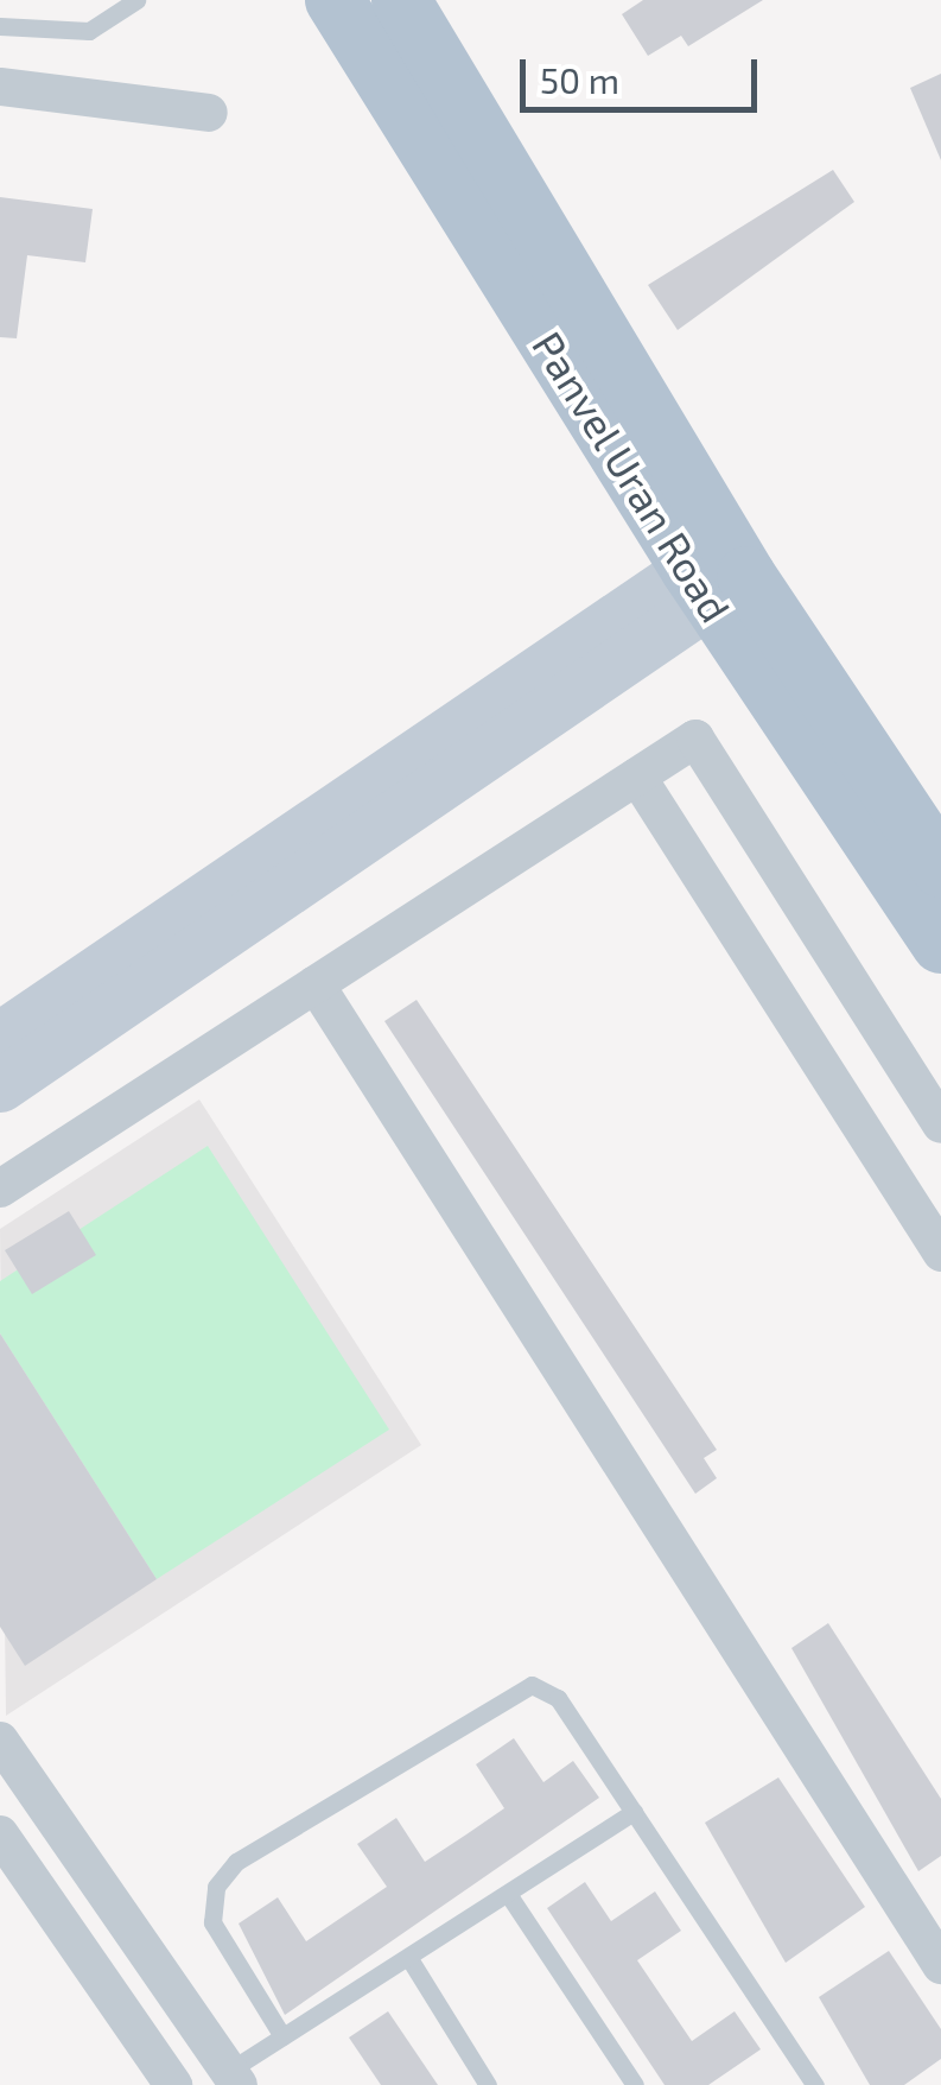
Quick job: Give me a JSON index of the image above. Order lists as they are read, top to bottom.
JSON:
{
  "streets": {
    "main road": ["Panvel Uran Road"]
  },
  "scale_bar": "50 m"
}
